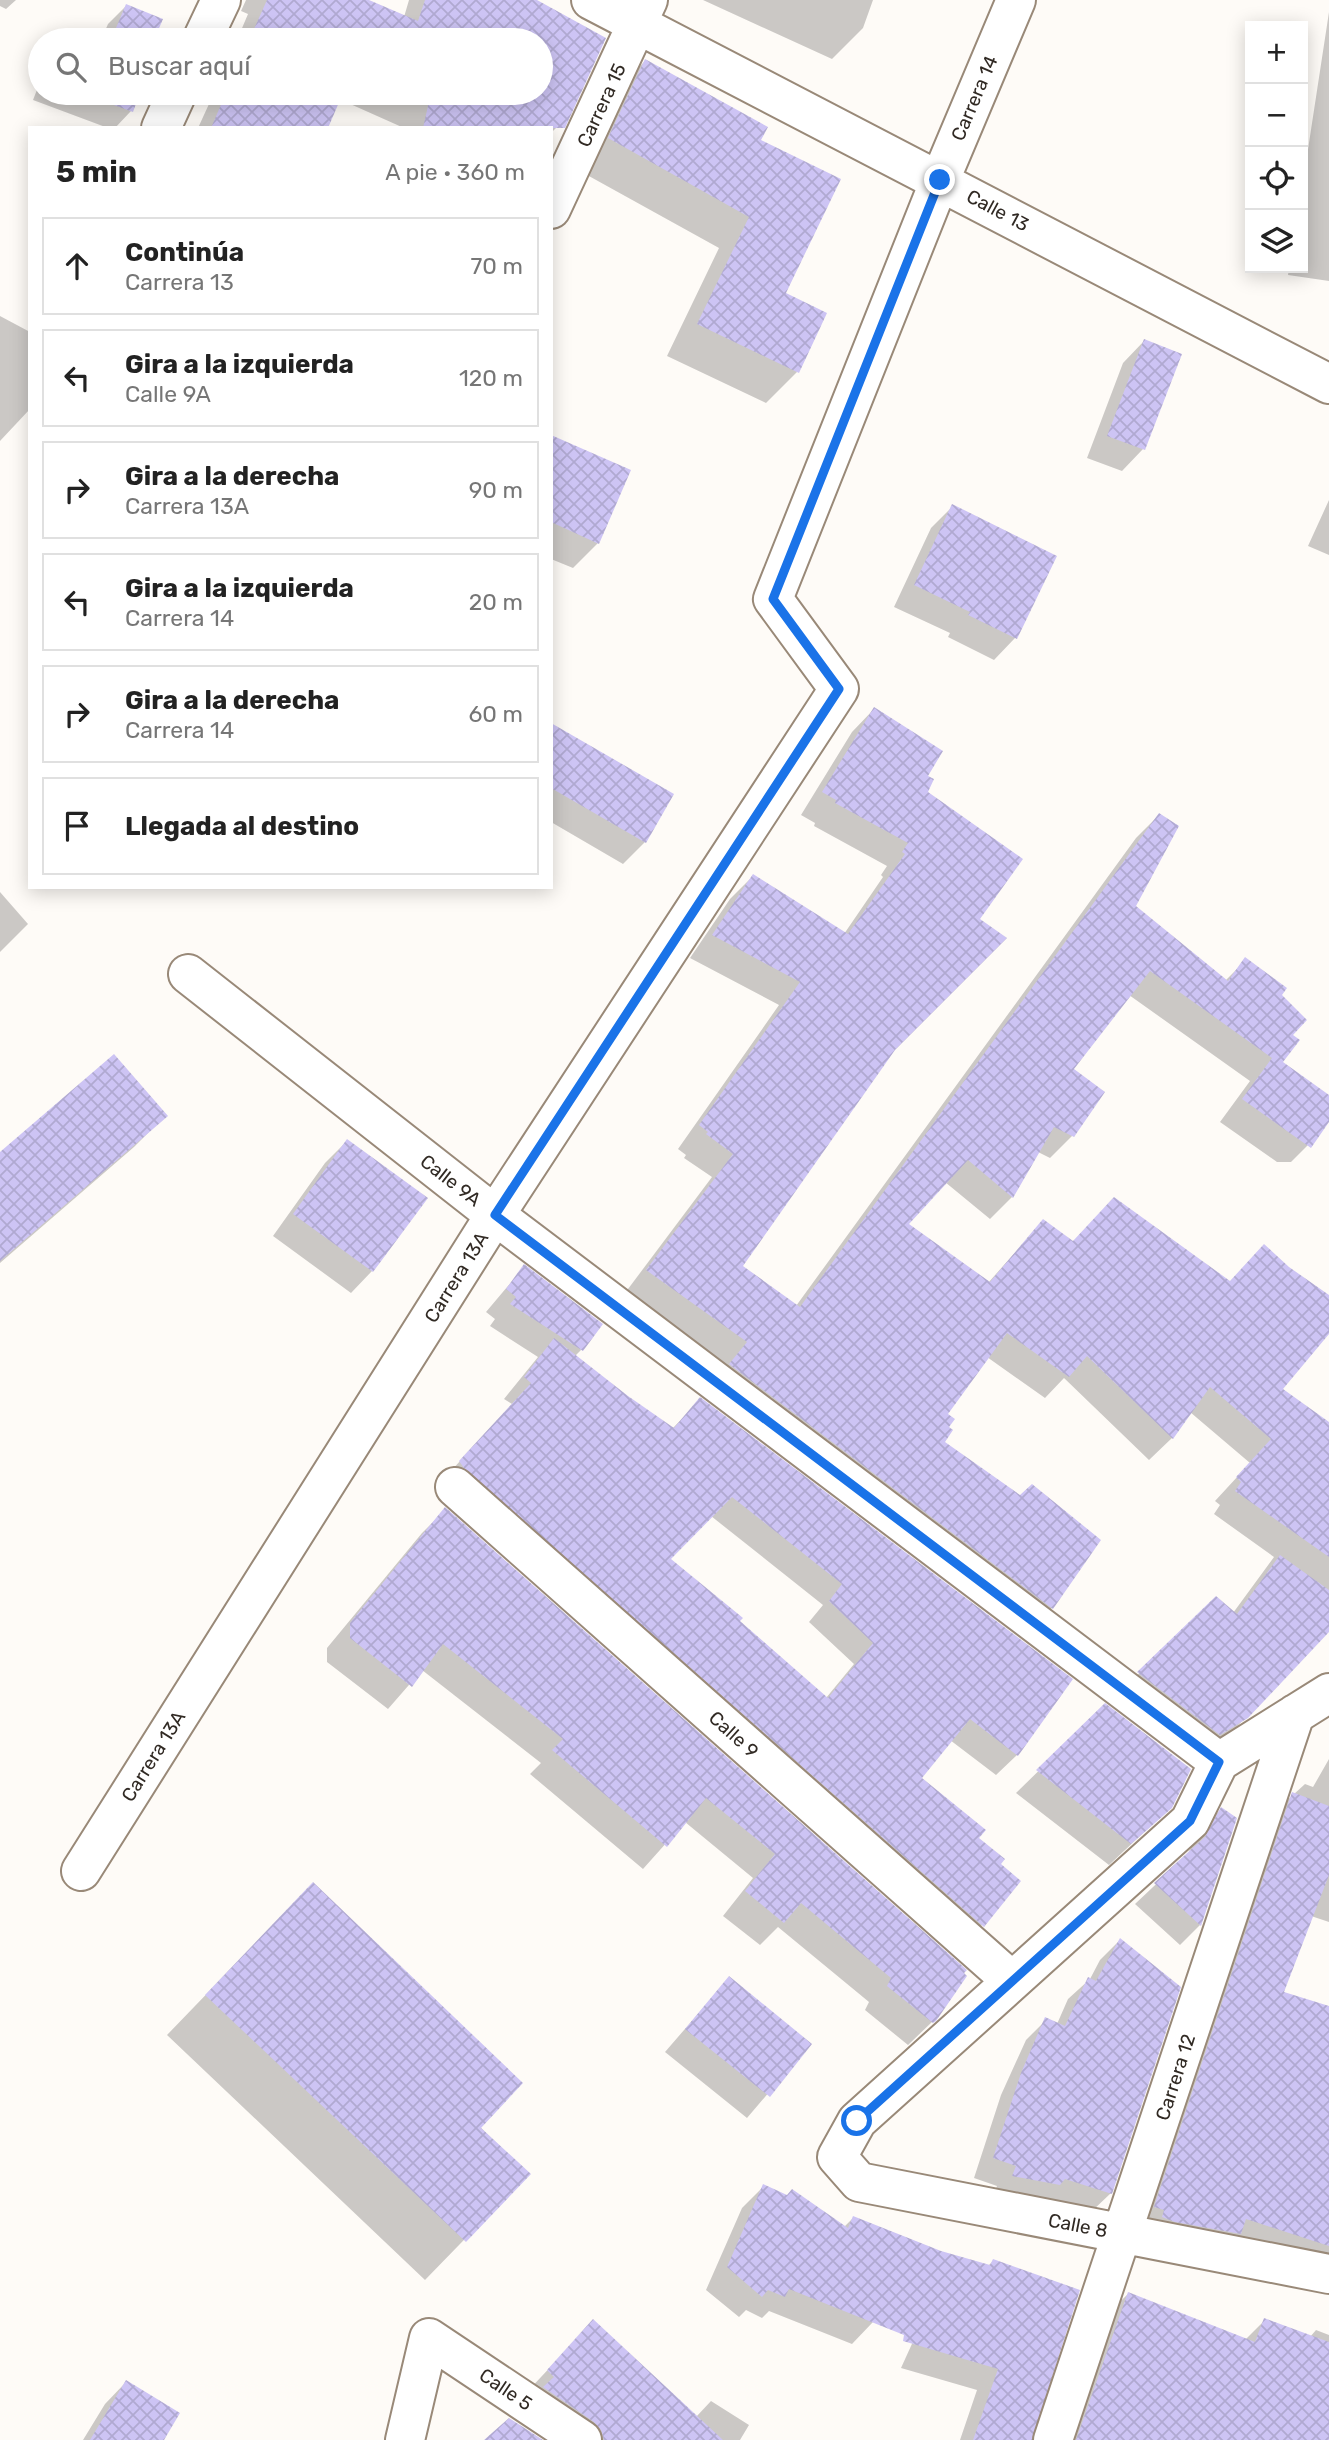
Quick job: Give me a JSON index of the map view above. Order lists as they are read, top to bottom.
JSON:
{
  "streets": {
    "street": [
      "Carrera 14",
      "Carrera 15",
      "Calle 13",
      "Calle 9A",
      "Carrera 13A",
      "Calle 9",
      "Carrera 12",
      "Calle 8",
      "Calle 5"
    ]
  },
  "crossings": [
    ["Carrera 14", "Calle 13"],
    ["Carrera 14", "Carrera 13A"],
    ["Carrera 15", "Calle 13"],
    ["Calle 9A", "Carrera 13A"],
    ["Calle 9", "Calle 8"],
    ["Carrera 12", "Calle 8"]
  ],
  "page": {
    "map_buttons": ["+", "−"],
    "search": "Buscar aquí",
    "heading": ["5 min", "A pie · 360 m"],
    "list": [
      ["Continúa", "Carrera 13", "70 m"],
      ["Gira a la izquierda", "Calle 9A", "120 m"],
      ["Gira a la derecha", "Carrera 13A", "90 m"],
      ["Gira a la izquierda", "Carrera 14", "20 m"],
      ["Gira a la derecha", "Carrera 14", "60 m"],
      "Llegada al destino"
    ]
  }
}
